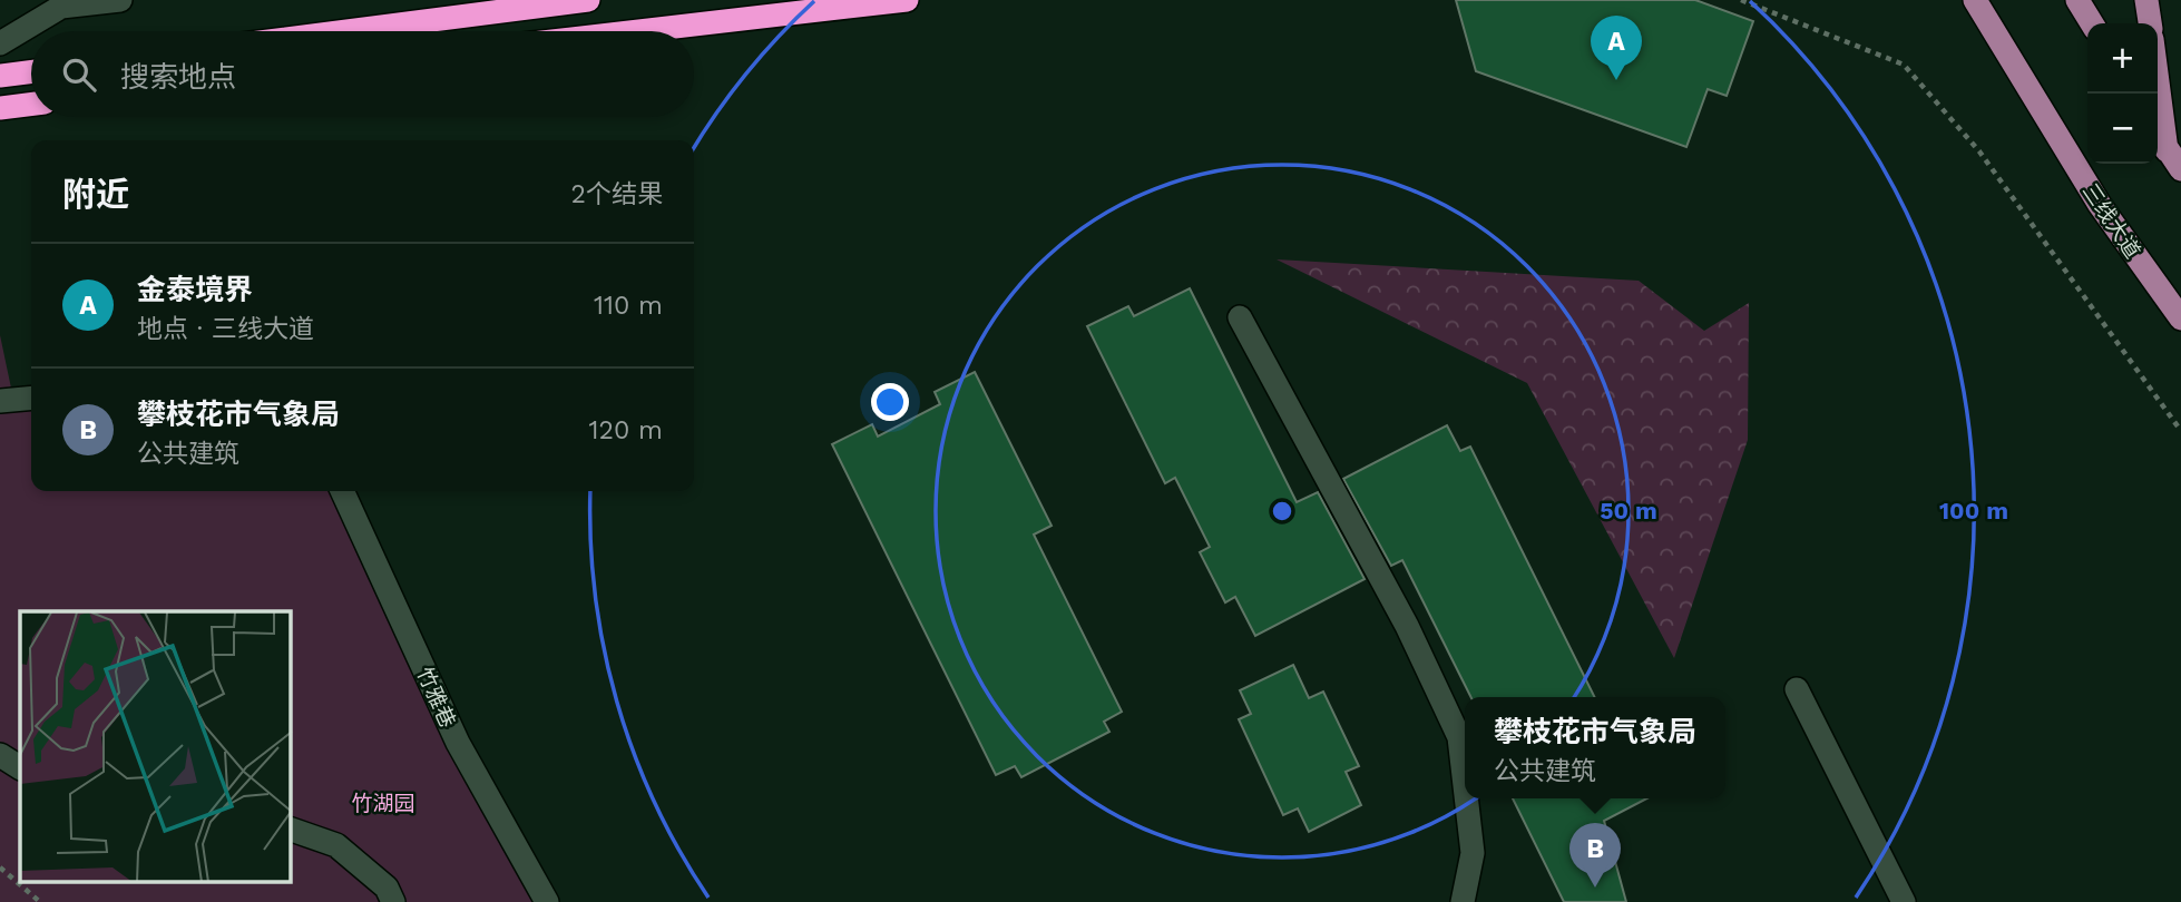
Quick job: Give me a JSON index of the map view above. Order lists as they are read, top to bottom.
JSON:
{
  "streets": {
    "main road": ["三线大道"],
    "street": ["竹雅巷"]
  },
  "parks": ["竹湖园"],
  "page": {
    "pins": ["A", "B"],
    "map_buttons": ["+", "−"],
    "search": "搜索地点",
    "heading": ["附近", "2个结果"],
    "list": [
      {
        "mark": "A",
        "name": "金泰境界",
        "note": "地点 · 三线大道",
        "value": "110 m"
      },
      {
        "mark": "B",
        "name": "攀枝花市气象局",
        "note": "公共建筑",
        "value": "120 m"
      }
    ],
    "popup": ["攀枝花市气象局", "公共建筑"]
  },
  "rings": ["50 m", "100 m"]
}
